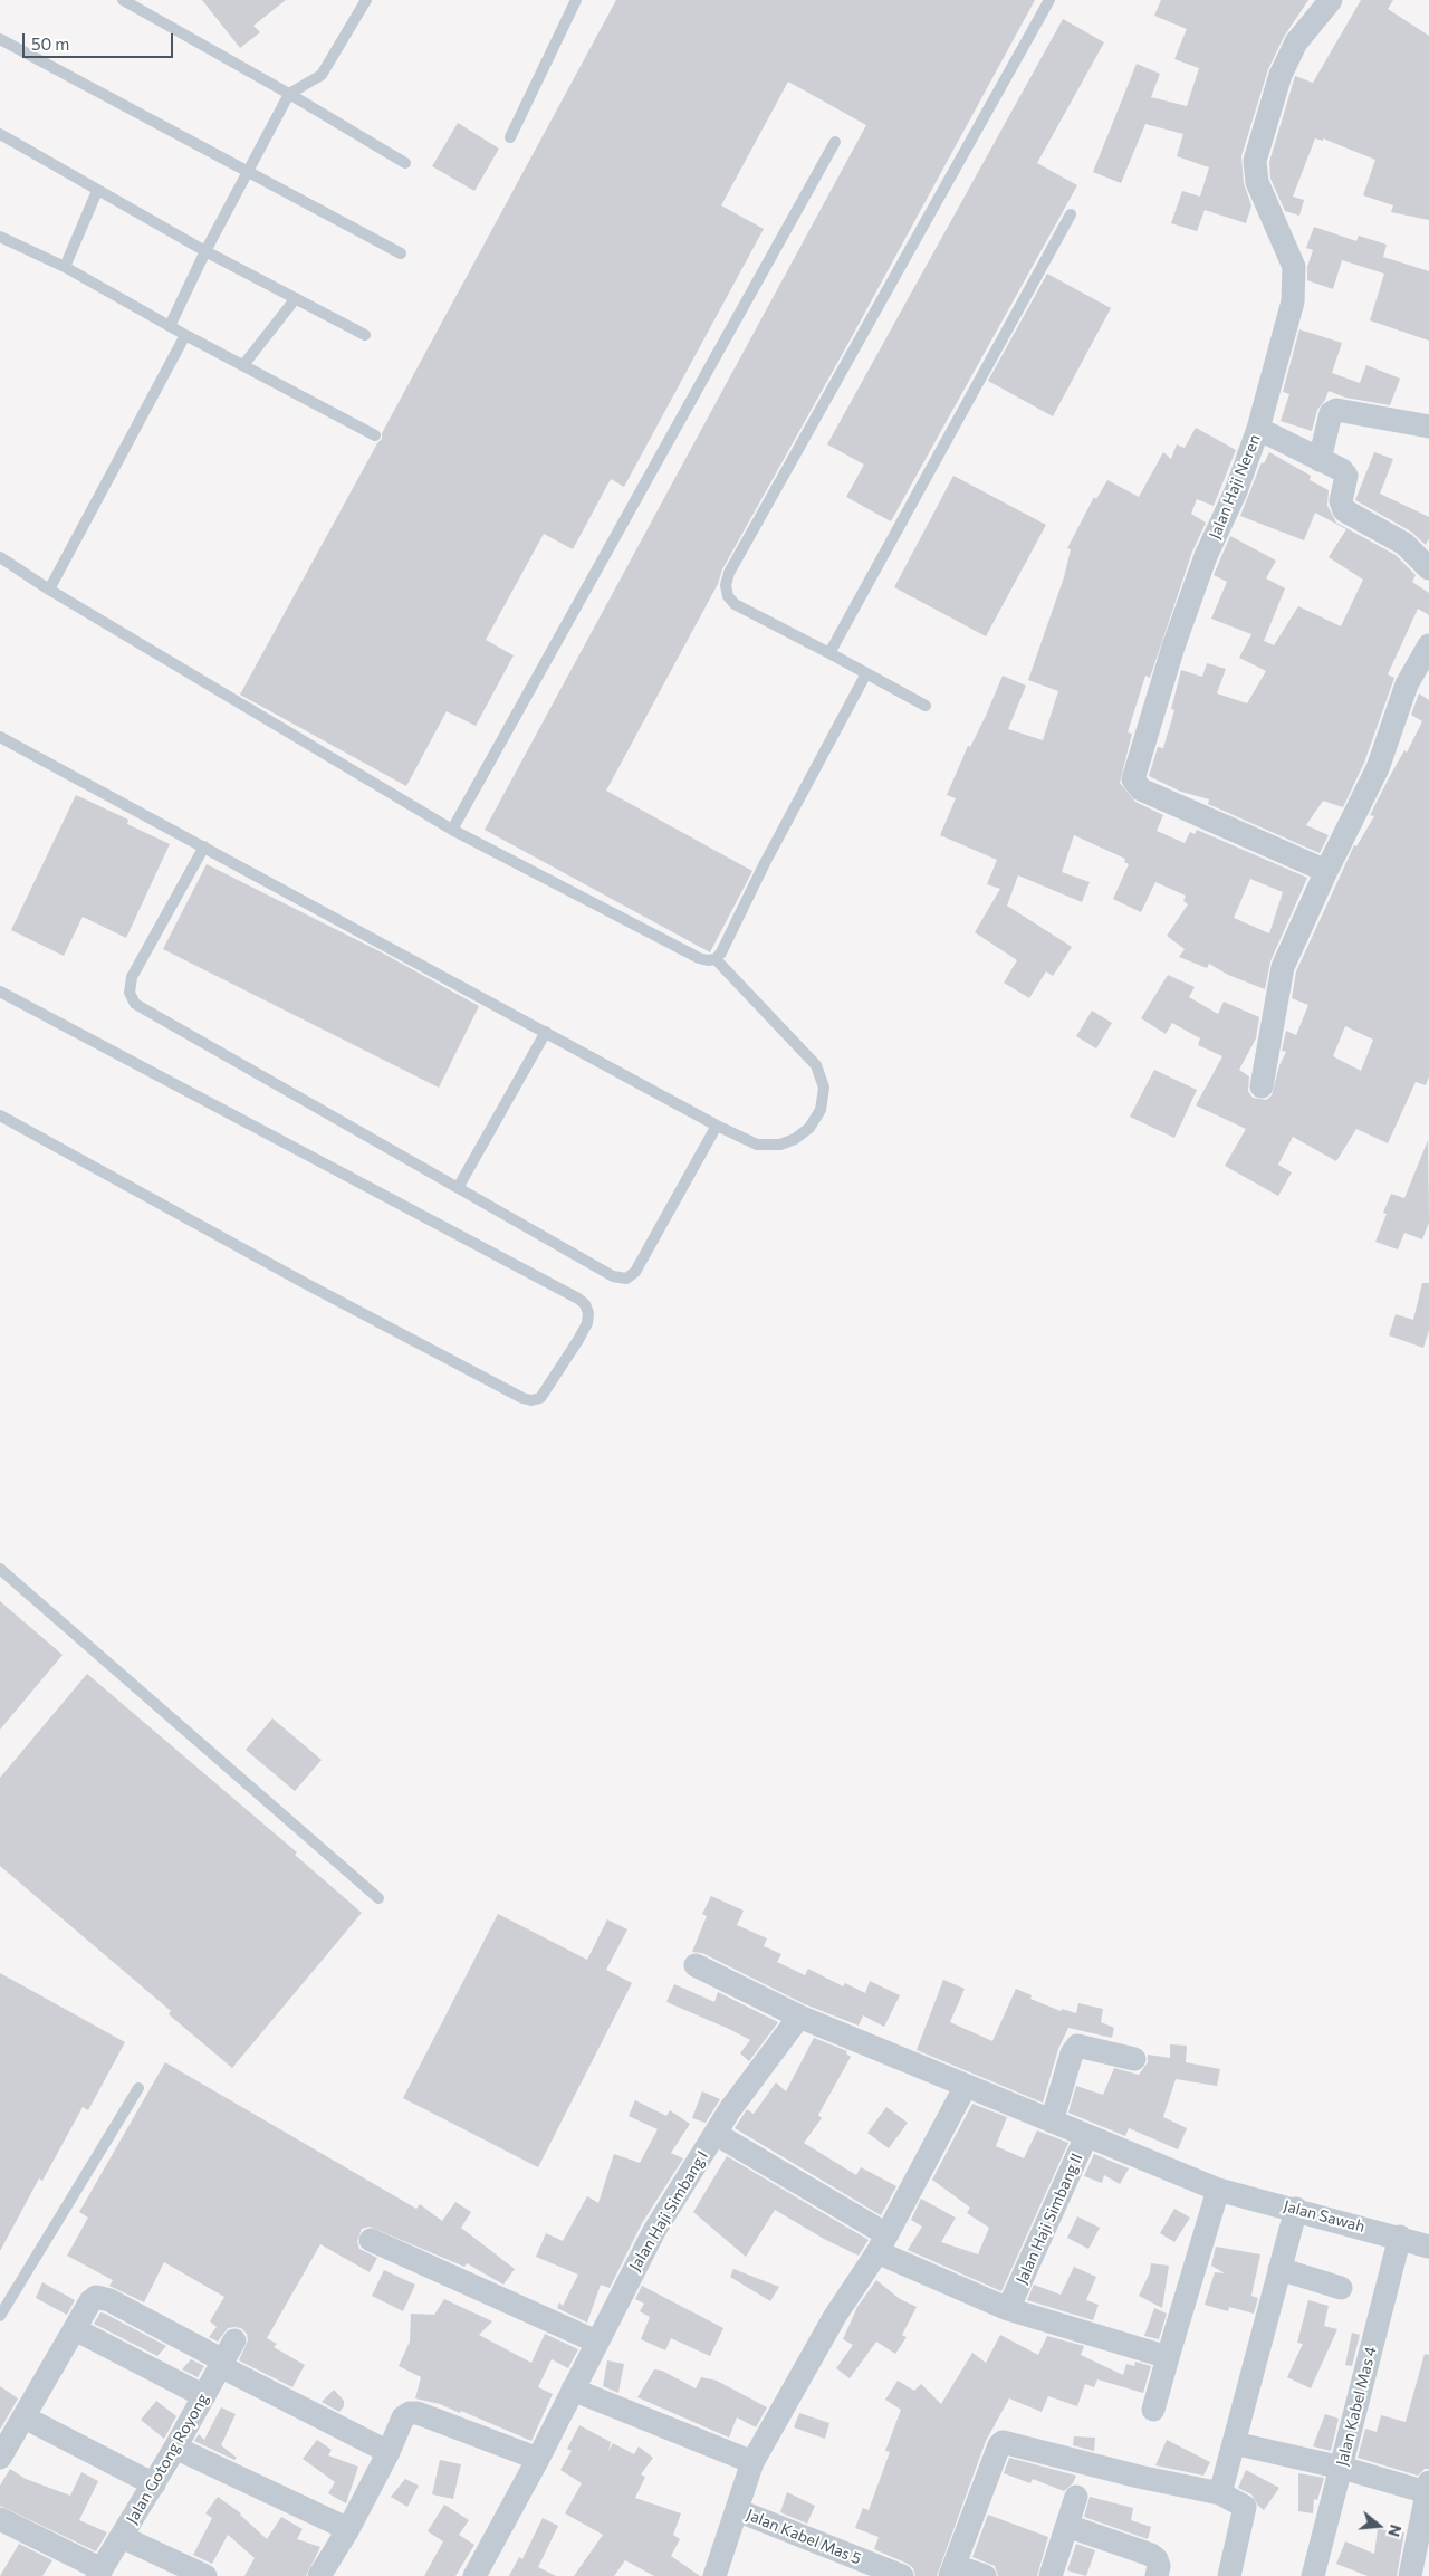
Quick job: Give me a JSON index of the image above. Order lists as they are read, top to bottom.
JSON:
{
  "streets": {
    "street": [
      "Jalan Haji Neren",
      "Jalan Haji Simbang I",
      "Jalan Sawah",
      "Jalan Haji Simbang II",
      "Jalan Kabel Mas 4",
      "Jalan Gotong Royong",
      "Jalan Kabel Mas 5"
    ]
  },
  "crossings": [
    ["Jalan Sawah", "Jalan Haji Simbang II"],
    ["Jalan Sawah", "Jalan Kabel Mas 4"]
  ],
  "scale_bar": "50 m",
  "north": "right"
}
